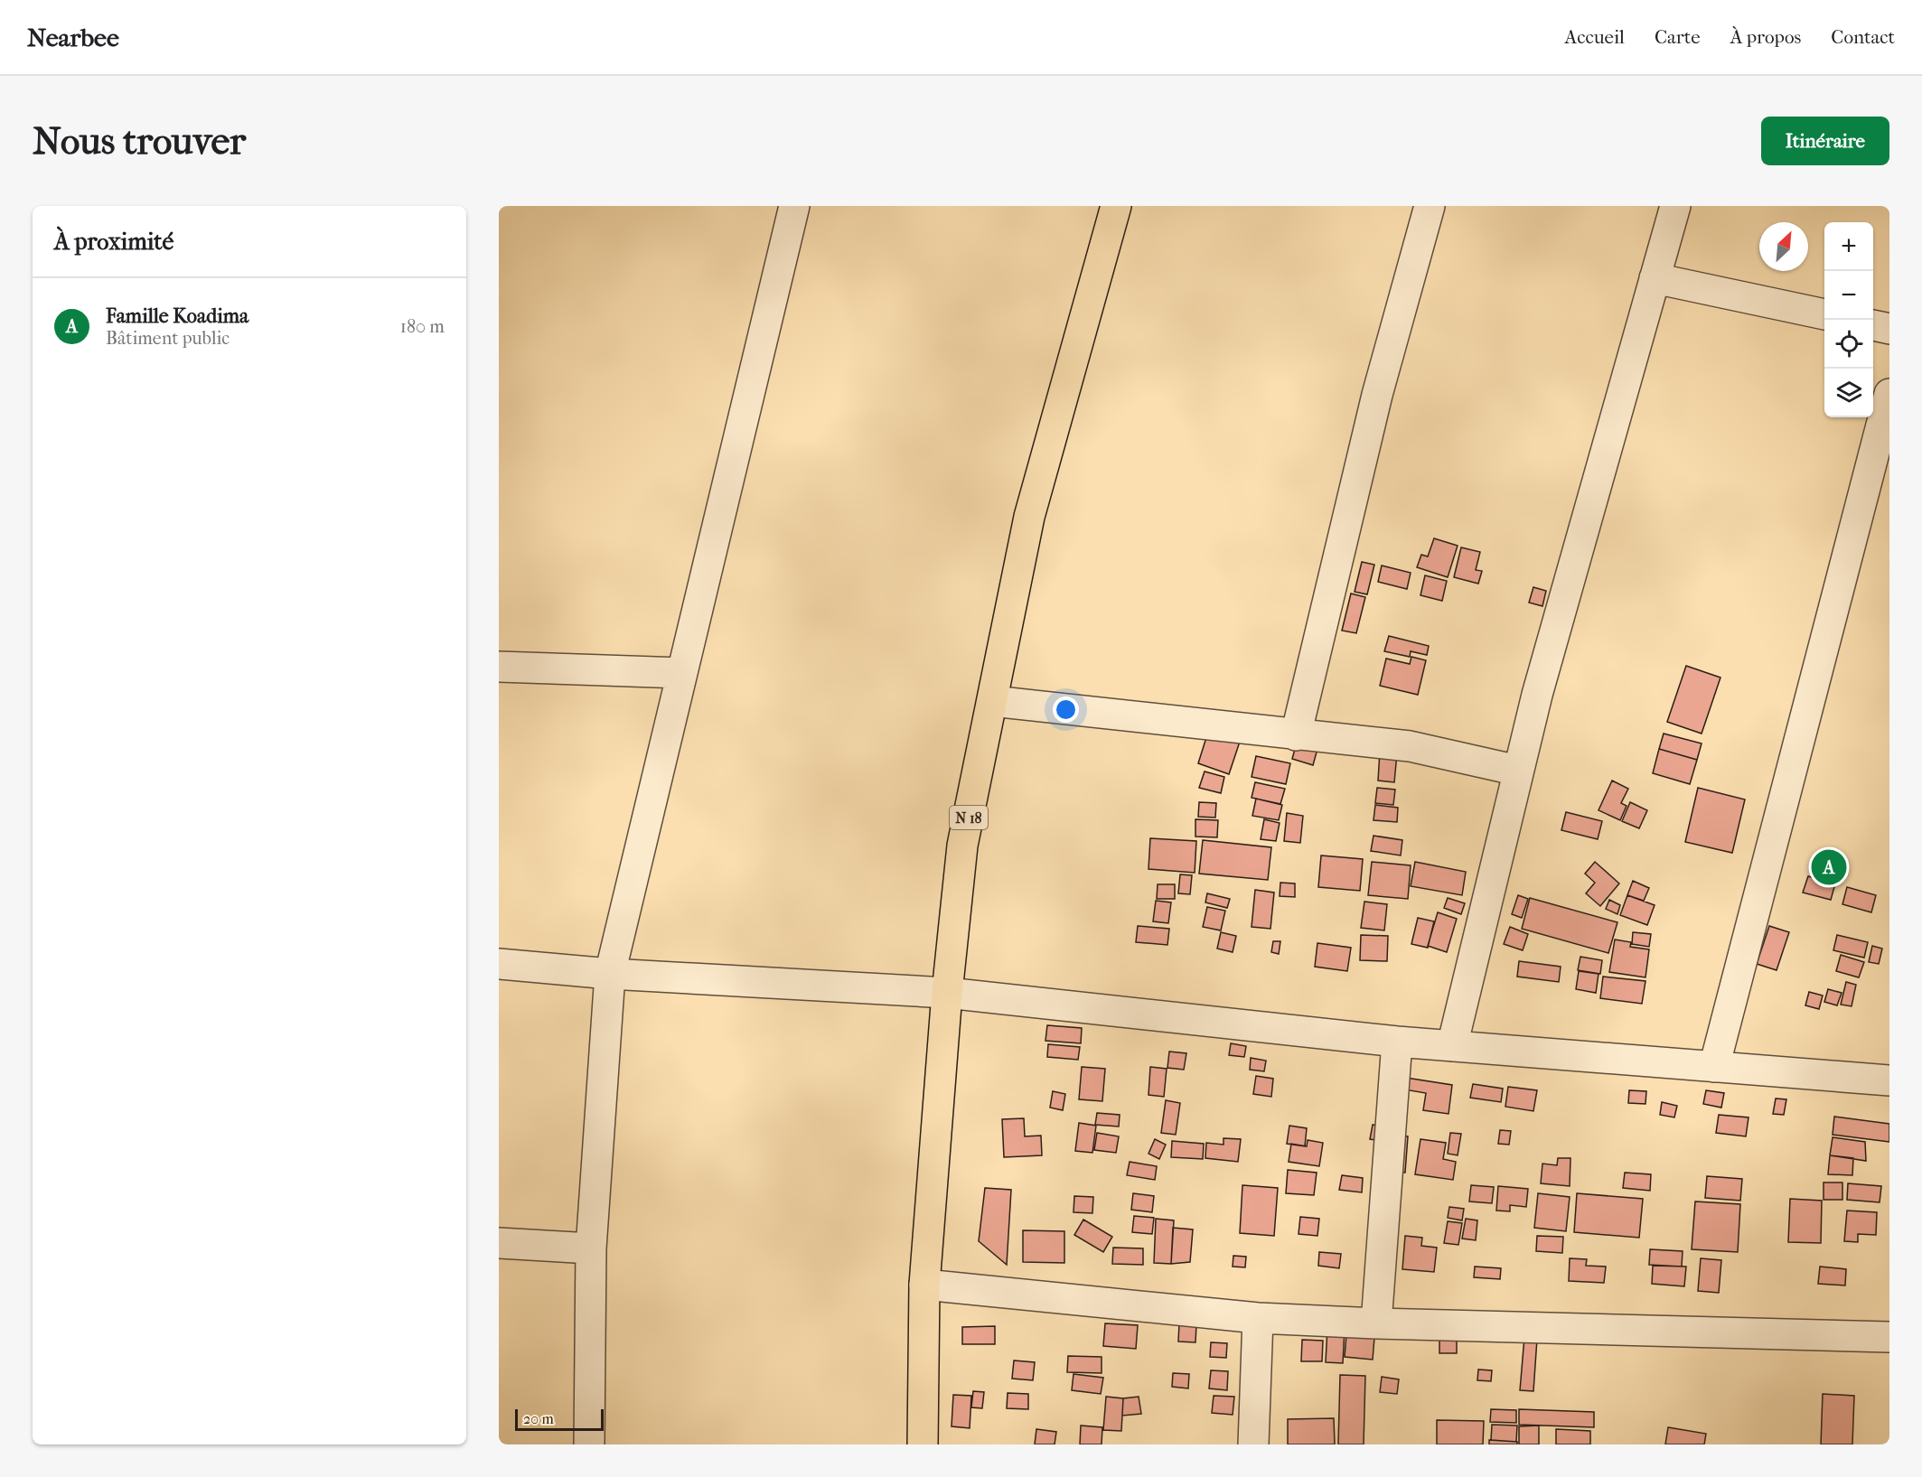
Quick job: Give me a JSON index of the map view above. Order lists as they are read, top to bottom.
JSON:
{
  "streets": {
    "main road": ["N 18"]
  },
  "scale_bar": "20 m",
  "north": "top right",
  "page": {
    "header": "Nearbee",
    "nav": [
      "Accueil",
      "Carte",
      "À propos",
      "Contact"
    ],
    "buttons": "Itinéraire",
    "title": "Nous trouver",
    "heading": "À proximité",
    "map_buttons": ["+", "−"],
    "list": [
      {
        "mark": "A",
        "name": "Famille Koadima",
        "note": "Bâtiment public",
        "value": "180 m"
      }
    ],
    "pins": "A",
    "scale": "20 m"
  }
}
